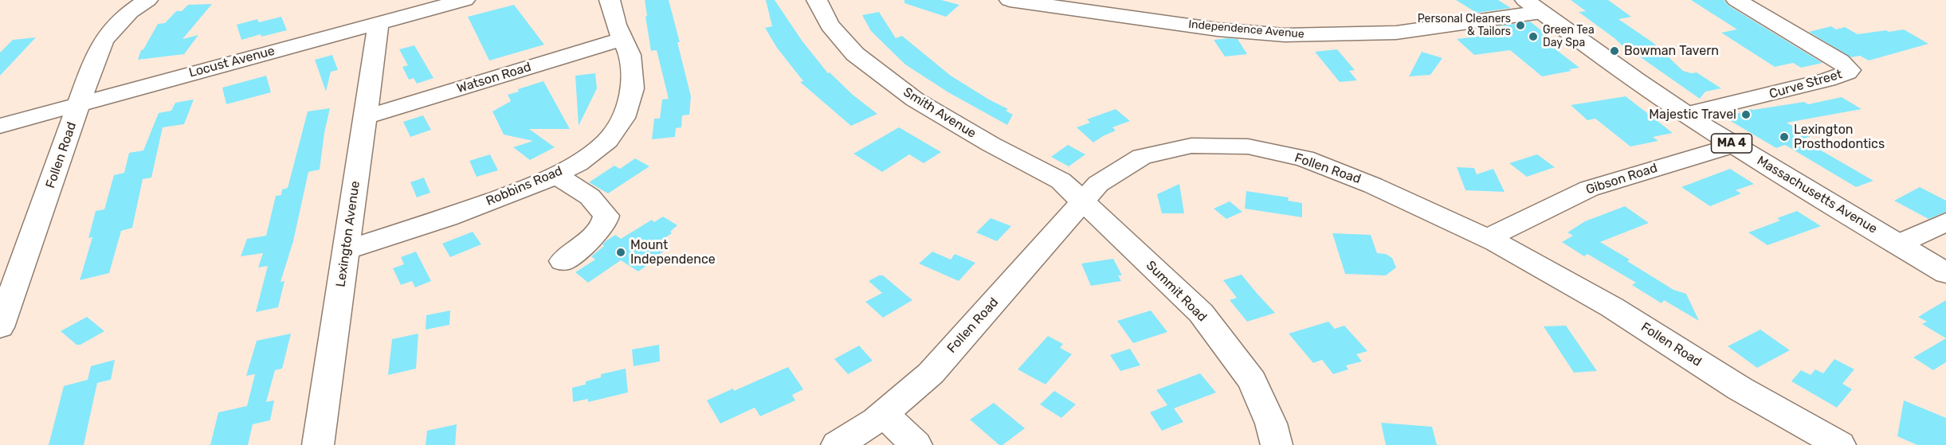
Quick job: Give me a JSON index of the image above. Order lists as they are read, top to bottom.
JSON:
{
  "streets": {
    "street": [
      "Independence Avenue",
      "Locust Avenue",
      "Watson Road",
      "Curve Street",
      "Smith Avenue",
      "MA 4",
      "Follen Road",
      "Gibson Road",
      "Robbins Road",
      "Massachusetts Avenue",
      "Lexington Avenue",
      "Summit Road"
    ]
  },
  "crossings": [
    ["Independence Avenue", "Massachusetts Avenue"],
    ["Locust Avenue", "Follen Road"],
    ["Locust Avenue", "Lexington Avenue"],
    ["Watson Road", "Robbins Road"],
    ["Watson Road", "Lexington Avenue"],
    ["Curve Street", "Massachusetts Avenue"],
    ["Smith Avenue", "Follen Road"],
    ["Smith Avenue", "Summit Road"],
    ["Follen Road", "Gibson Road"],
    ["Follen Road", "Summit Road"],
    ["Gibson Road", "Massachusetts Avenue"],
    ["Robbins Road", "Lexington Avenue"]
  ],
  "places": [
    "Personal Cleaners & Tailors",
    "Green Tea Day Spa",
    "Bowman Tavern",
    "Majestic Travel",
    "Lexington Prosthodontics",
    "Mount Independence"
  ]
}
